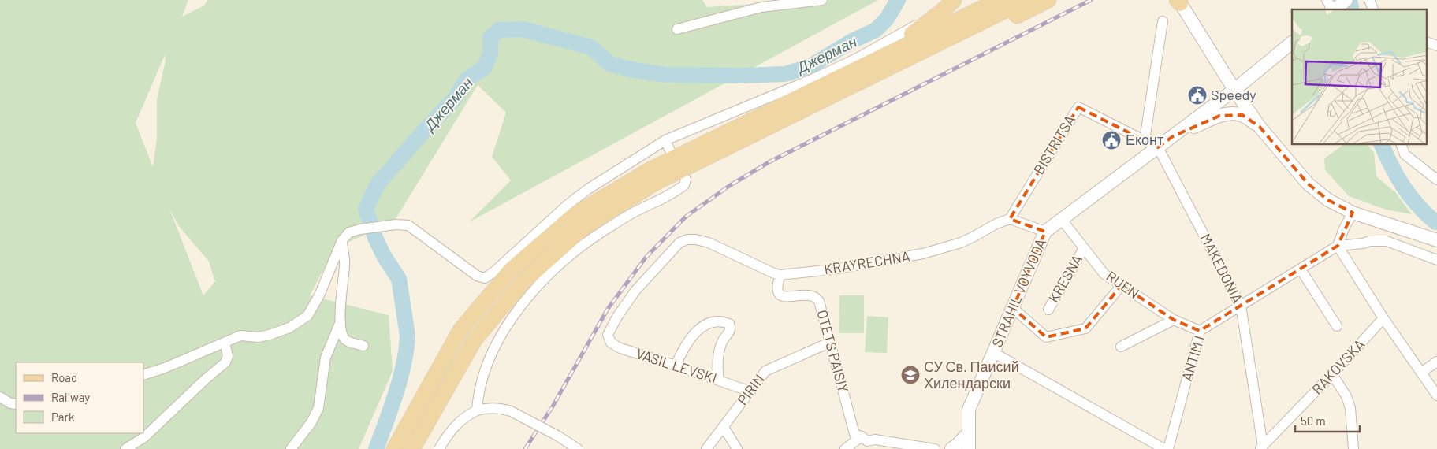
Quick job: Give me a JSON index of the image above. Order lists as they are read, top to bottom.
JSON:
{
  "streets": {
    "street": [
      "BISTRITSA",
      "KRAYRECHNA",
      "MAKEDONIA",
      "KRESNA",
      "RUEN",
      "STRAHIL VOYVODA",
      "OTETS PAISIY",
      "ANTIM I",
      "VASIL LEVSKI",
      "RAKOVSKA",
      "PIRIN"
    ]
  },
  "crossings": [
    ["BISTRITSA", "KRAYRECHNA"],
    ["BISTRITSA", "MAKEDONIA"],
    ["BISTRITSA", "STRAHIL VOYVODA"],
    ["KRAYRECHNA", "OTETS PAISIY"],
    ["KRAYRECHNA", "VASIL LEVSKI"],
    ["MAKEDONIA", "STRAHIL VOYVODA"],
    ["MAKEDONIA", "ANTIM I"],
    ["MAKEDONIA", "RAKOVSKA"],
    ["KRESNA", "RUEN"],
    ["RUEN", "STRAHIL VOYVODA"],
    ["RUEN", "ANTIM I"],
    ["OTETS PAISIY", "PIRIN"],
    ["VASIL LEVSKI", "PIRIN"]
  ],
  "water": ["Джерман"],
  "places": {
    "public building": ["Speedy", "Еконт"],
    "school or university": ["СУ Св. Паисий Хилендарски"]
  },
  "legend": ["Road", "Railway", "Park"],
  "scale_bar": "50 m"
}
